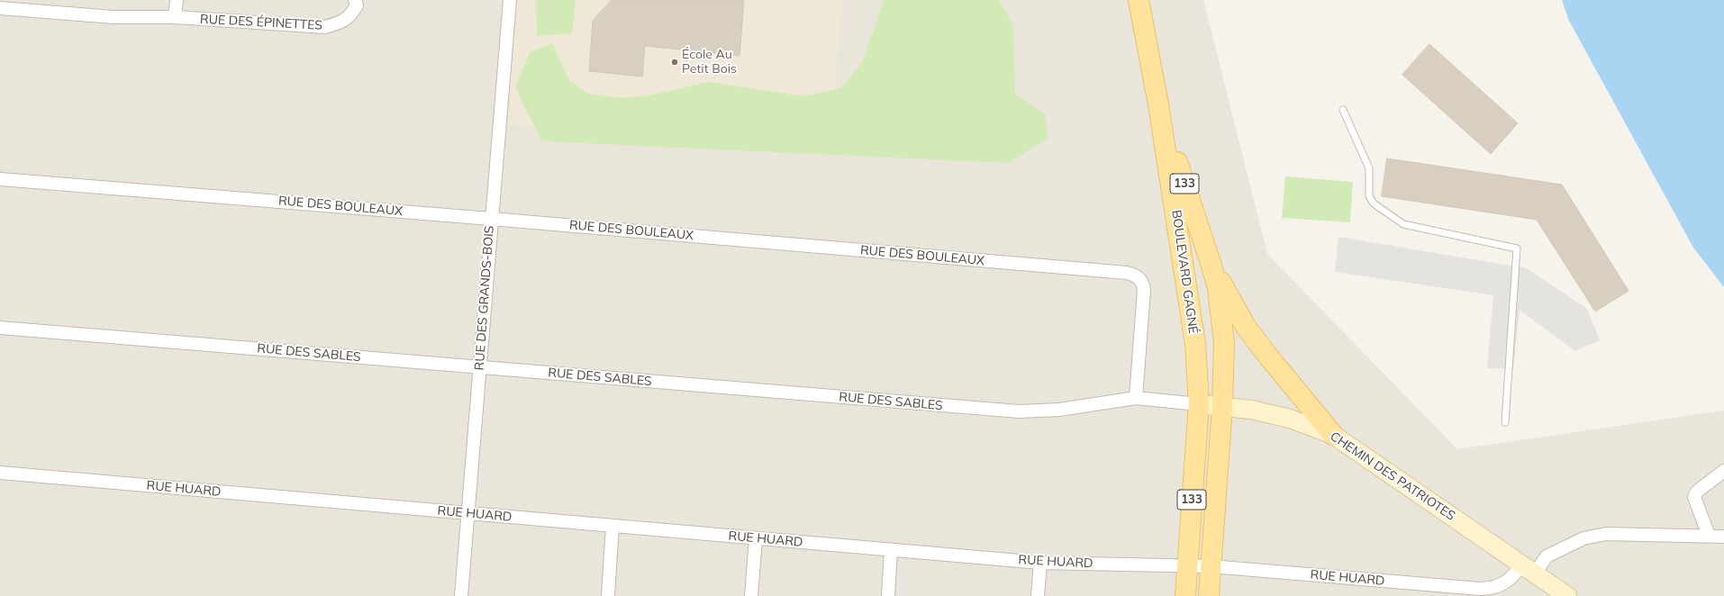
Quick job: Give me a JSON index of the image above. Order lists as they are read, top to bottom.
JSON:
{
  "streets": {
    "main road": ["133", "BOULEVARD GAGNÉ"],
    "street": [
      "RUE DES ÉPINETTES",
      "RUE DES BOULEAUX",
      "RUE DES GRANDS-BOIS",
      "RUE DES SABLES",
      "CHEMIN DES PATRIOTES",
      "RUE HUARD"
    ]
  },
  "crossings": [
    ["133", "BOULEVARD GAGNÉ"],
    ["RUE DES BOULEAUX", "RUE DES GRANDS-BOIS"],
    ["RUE DES BOULEAUX", "RUE DES SABLES"],
    ["BOULEVARD GAGNÉ", "RUE DES SABLES"],
    ["BOULEVARD GAGNÉ", "CHEMIN DES PATRIOTES"],
    ["BOULEVARD GAGNÉ", "RUE HUARD"],
    ["RUE DES GRANDS-BOIS", "RUE DES SABLES"],
    ["RUE DES GRANDS-BOIS", "RUE HUARD"],
    ["RUE DES SABLES", "CHEMIN DES PATRIOTES"],
    ["CHEMIN DES PATRIOTES", "RUE HUARD"]
  ],
  "places": ["École Au Petit Bois"]
}
